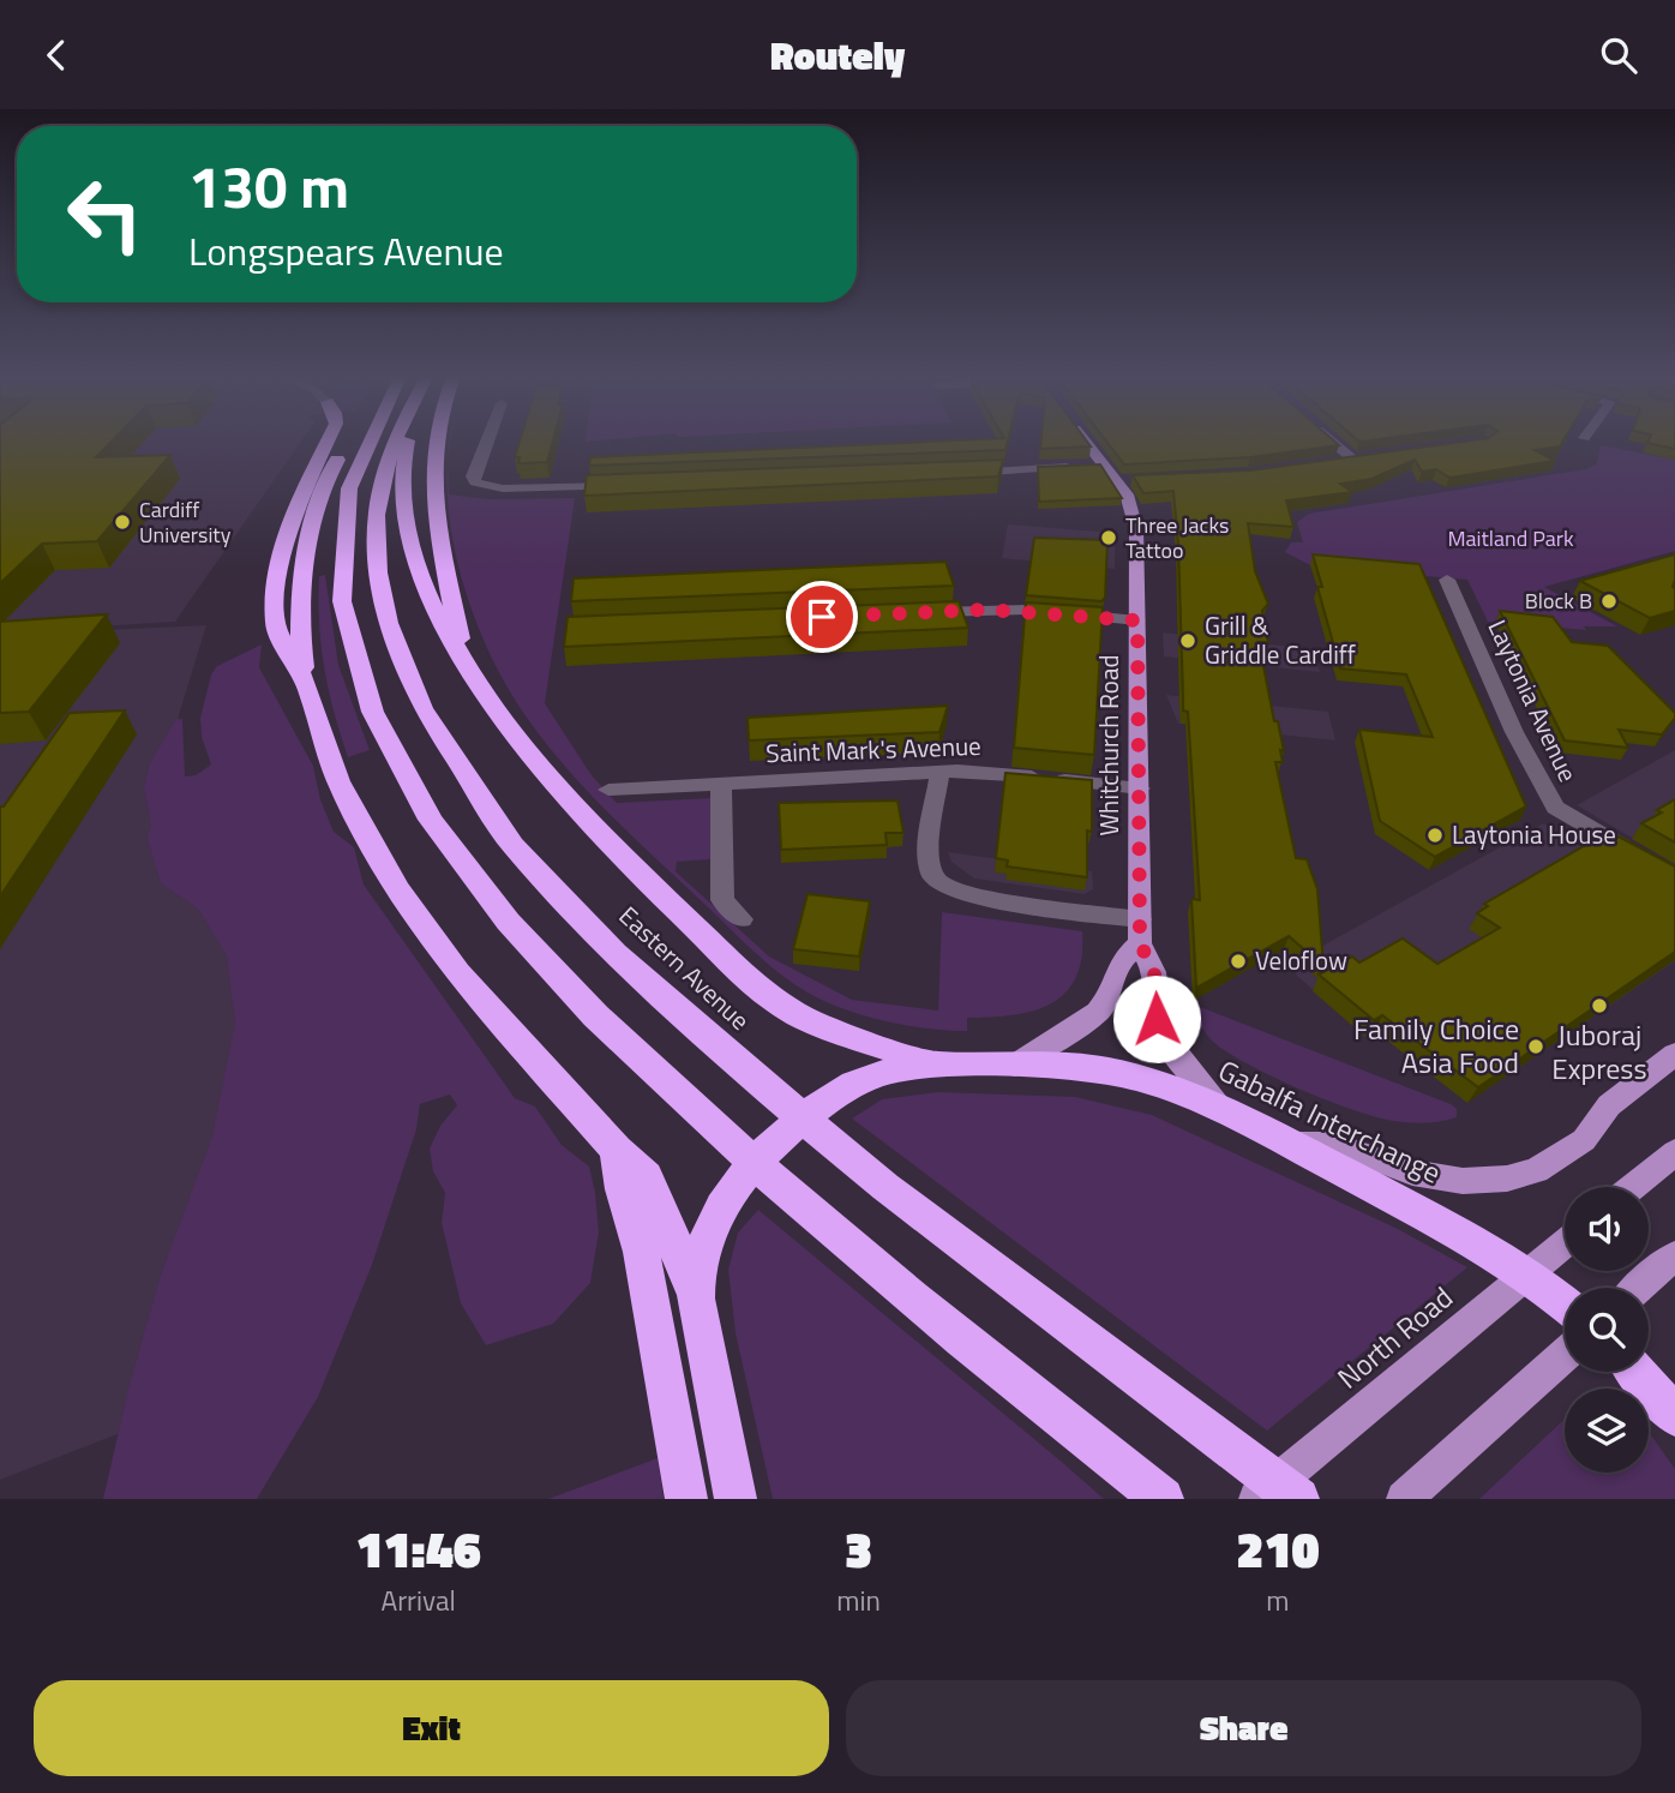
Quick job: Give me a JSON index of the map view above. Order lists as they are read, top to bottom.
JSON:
{
  "streets": {
    "highway": ["Eastern Avenue", "Gabalfa Interchange"],
    "main road": ["Whitchurch Road", "North Road"],
    "street": ["Laytonia Avenue", "Saint Mark's Avenue"]
  },
  "crossings": [
    ["Whitchurch Road", "Saint Mark's Avenue"],
    ["Whitchurch Road", "Gabalfa Interchange"]
  ],
  "parks": ["Maitland Park"],
  "places": [
    "Cardiff University",
    "Three Jacks Tattoo",
    "Block B",
    "Grill & Griddle Cardiff",
    "Laytonia House",
    "Veloflow",
    "Juboraj Express",
    "Family Choice Asia Food"
  ],
  "page": {
    "header": "Routely",
    "turn": ["130 m", "Longspears Avenue"],
    "eta": [
      "11:46",
      "Arrival",
      "3",
      "min",
      "210",
      "m"
    ],
    "buttons": ["Exit", "Share"]
  }
}
